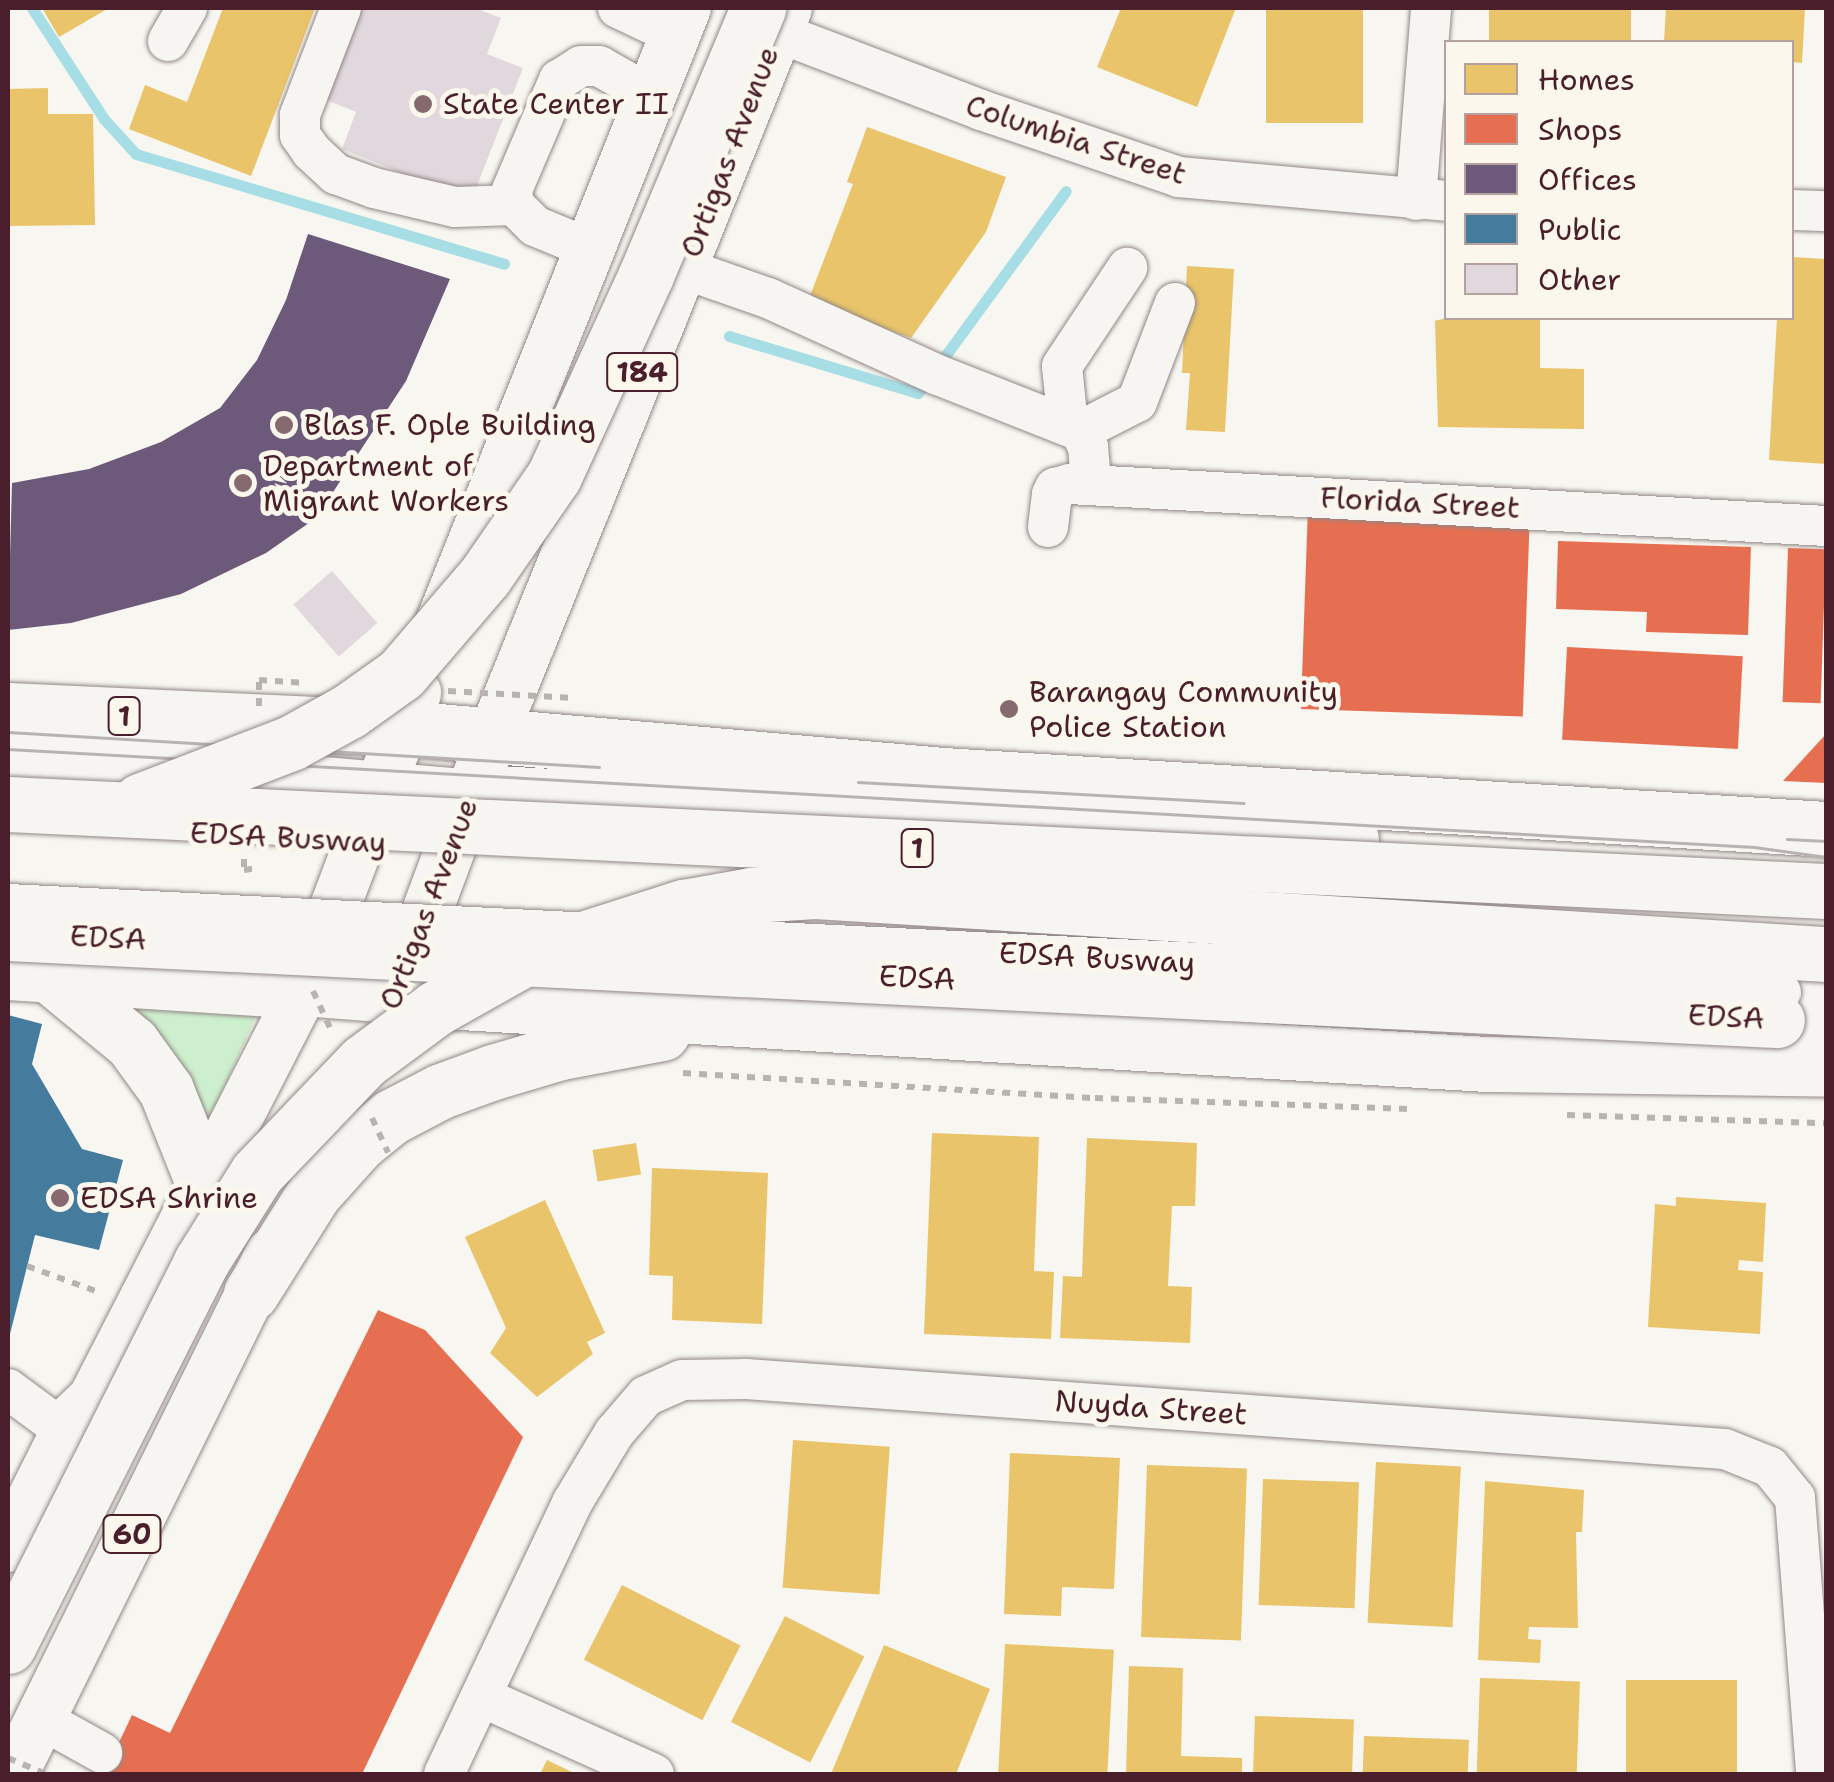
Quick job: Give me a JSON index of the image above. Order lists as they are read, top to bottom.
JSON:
{
  "streets": {
    "highway": ["1", "EDSA"],
    "main road": ["Ortigas Avenue", "184", "60"],
    "street": [
      "Columbia Street",
      "Florida Street",
      "EDSA Busway",
      "Nuyda Street"
    ]
  },
  "crossings": [
    ["Columbia Street", "Ortigas Avenue"],
    ["Ortigas Avenue", "1"],
    ["EDSA Busway", "EDSA"]
  ],
  "places": [
    "State Center II",
    "Blas F. Ople Building",
    "Department of Migrant Workers",
    "Barangay Community Police Station",
    "EDSA Shrine"
  ],
  "legend": [
    "Homes",
    "Shops",
    "Offices",
    "Public",
    "Other"
  ]
}
